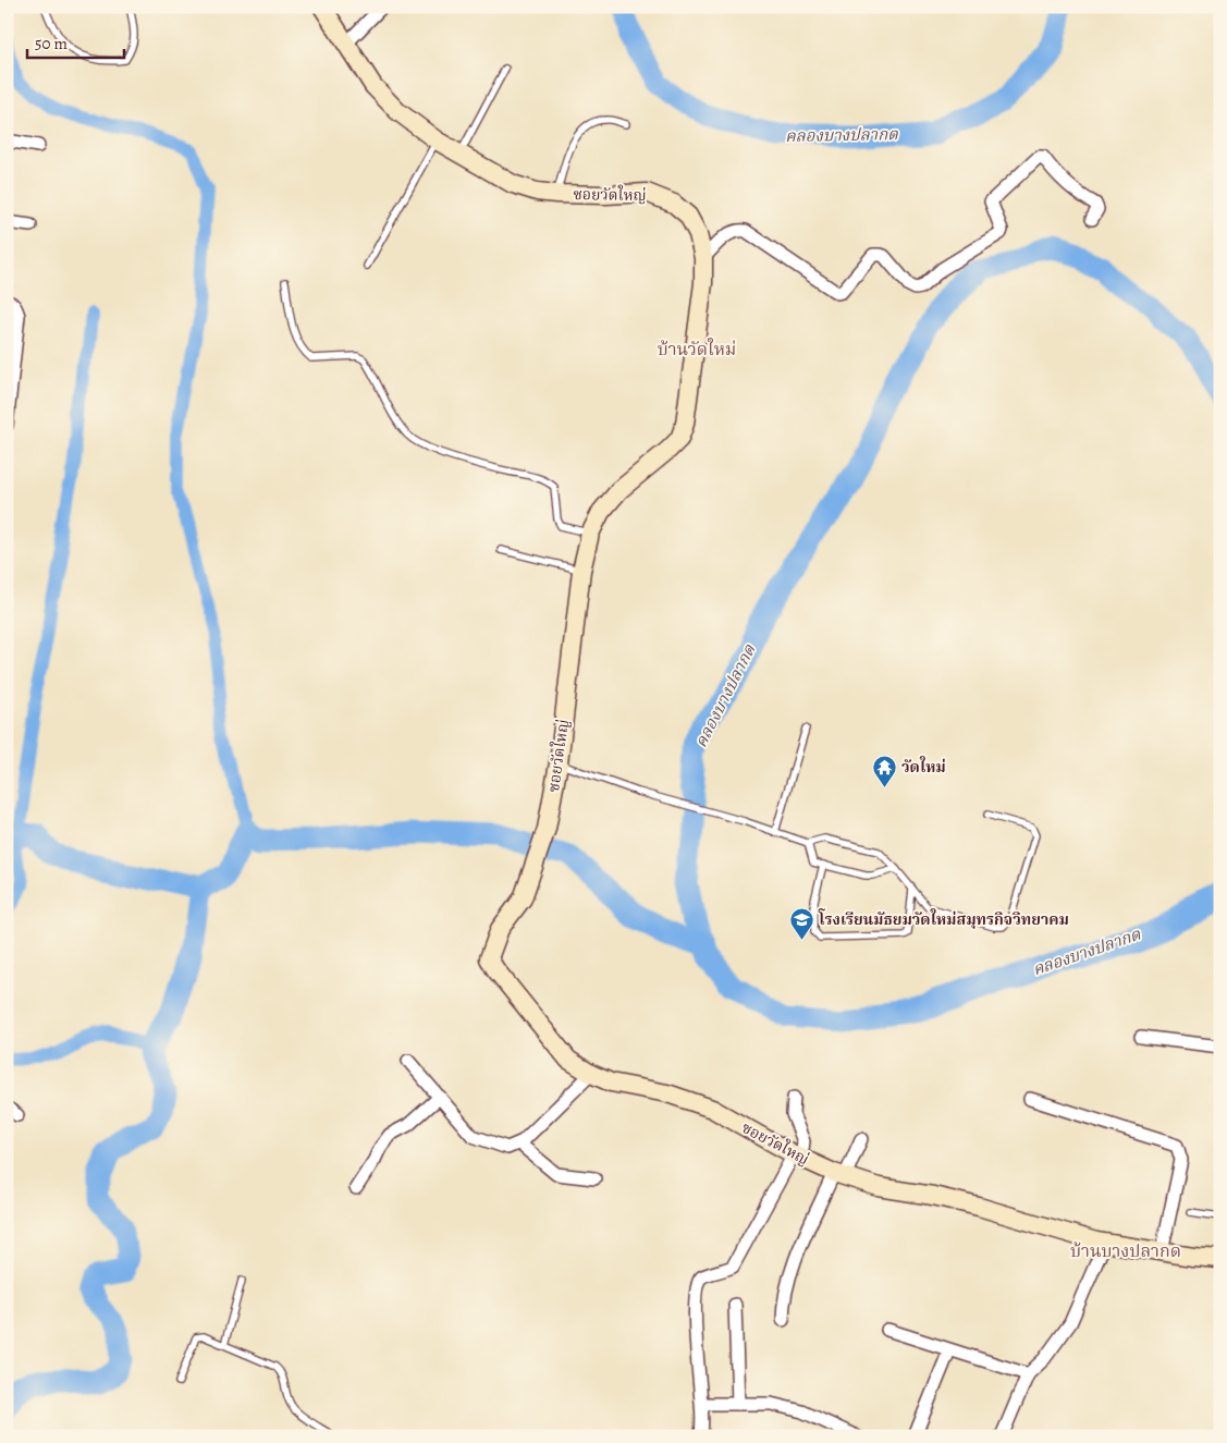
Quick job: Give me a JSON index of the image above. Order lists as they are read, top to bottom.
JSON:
{
  "streets": {
    "street": ["ซอยวัดใหญ่"]
  },
  "districts": ["บ้านวัดใหม่", "บ้านบางปลากด"],
  "water": ["คลองบางปลากด"],
  "places": {
    "temple": ["วัดใหม่"],
    "school or university": ["โรงเรียนมัธยมวัดใหม่สมุทรกิจวิทยาคม"]
  },
  "scale_bar": "50 m"
}
